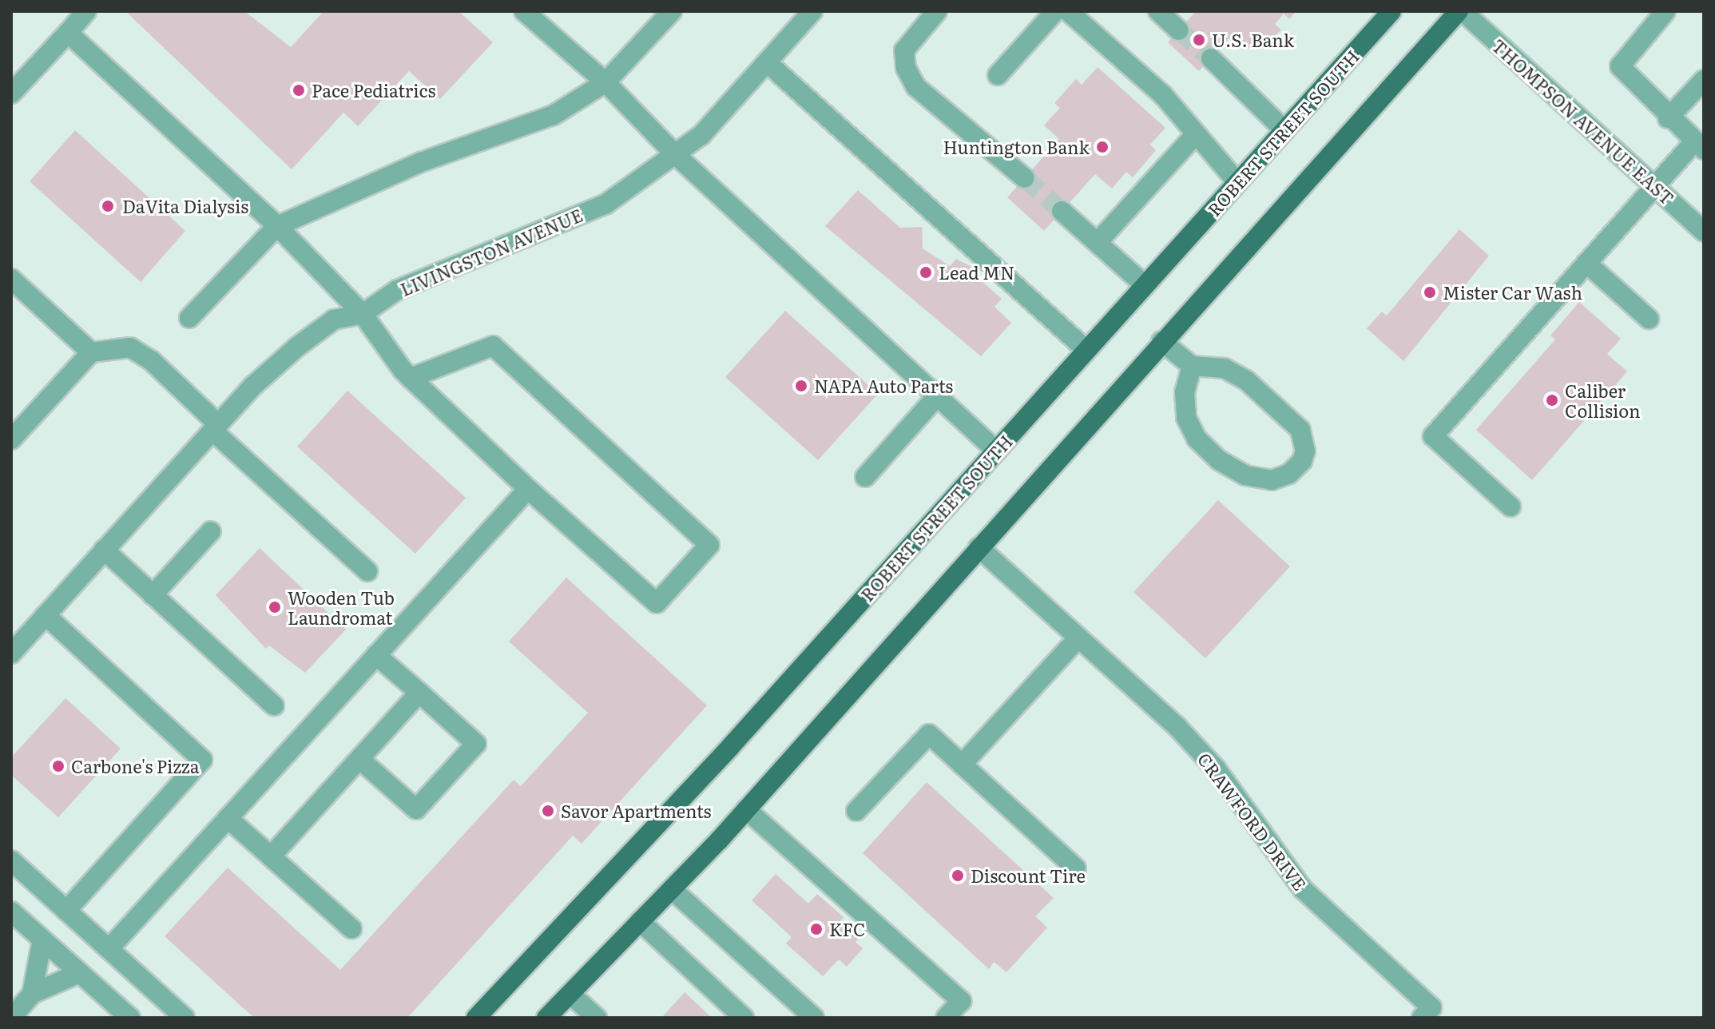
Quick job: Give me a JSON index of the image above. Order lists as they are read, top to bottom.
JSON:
{
  "streets": {
    "main road": ["ROBERT STREET SOUTH"],
    "street": ["THOMPSON AVENUE EAST", "LIVINGSTON AVENUE", "CRAWFORD DRIVE"]
  },
  "places": [
    "U.S. Bank",
    "Pace Pediatrics",
    "Huntington Bank",
    "DaVita Dialysis",
    "Lead MN",
    "Mister Car Wash",
    "NAPA Auto Parts",
    "Caliber Collision",
    "Wooden Tub Laundromat",
    "Carbone's Pizza",
    "Savor Apartments",
    "Discount Tire",
    "KFC"
  ]
}
